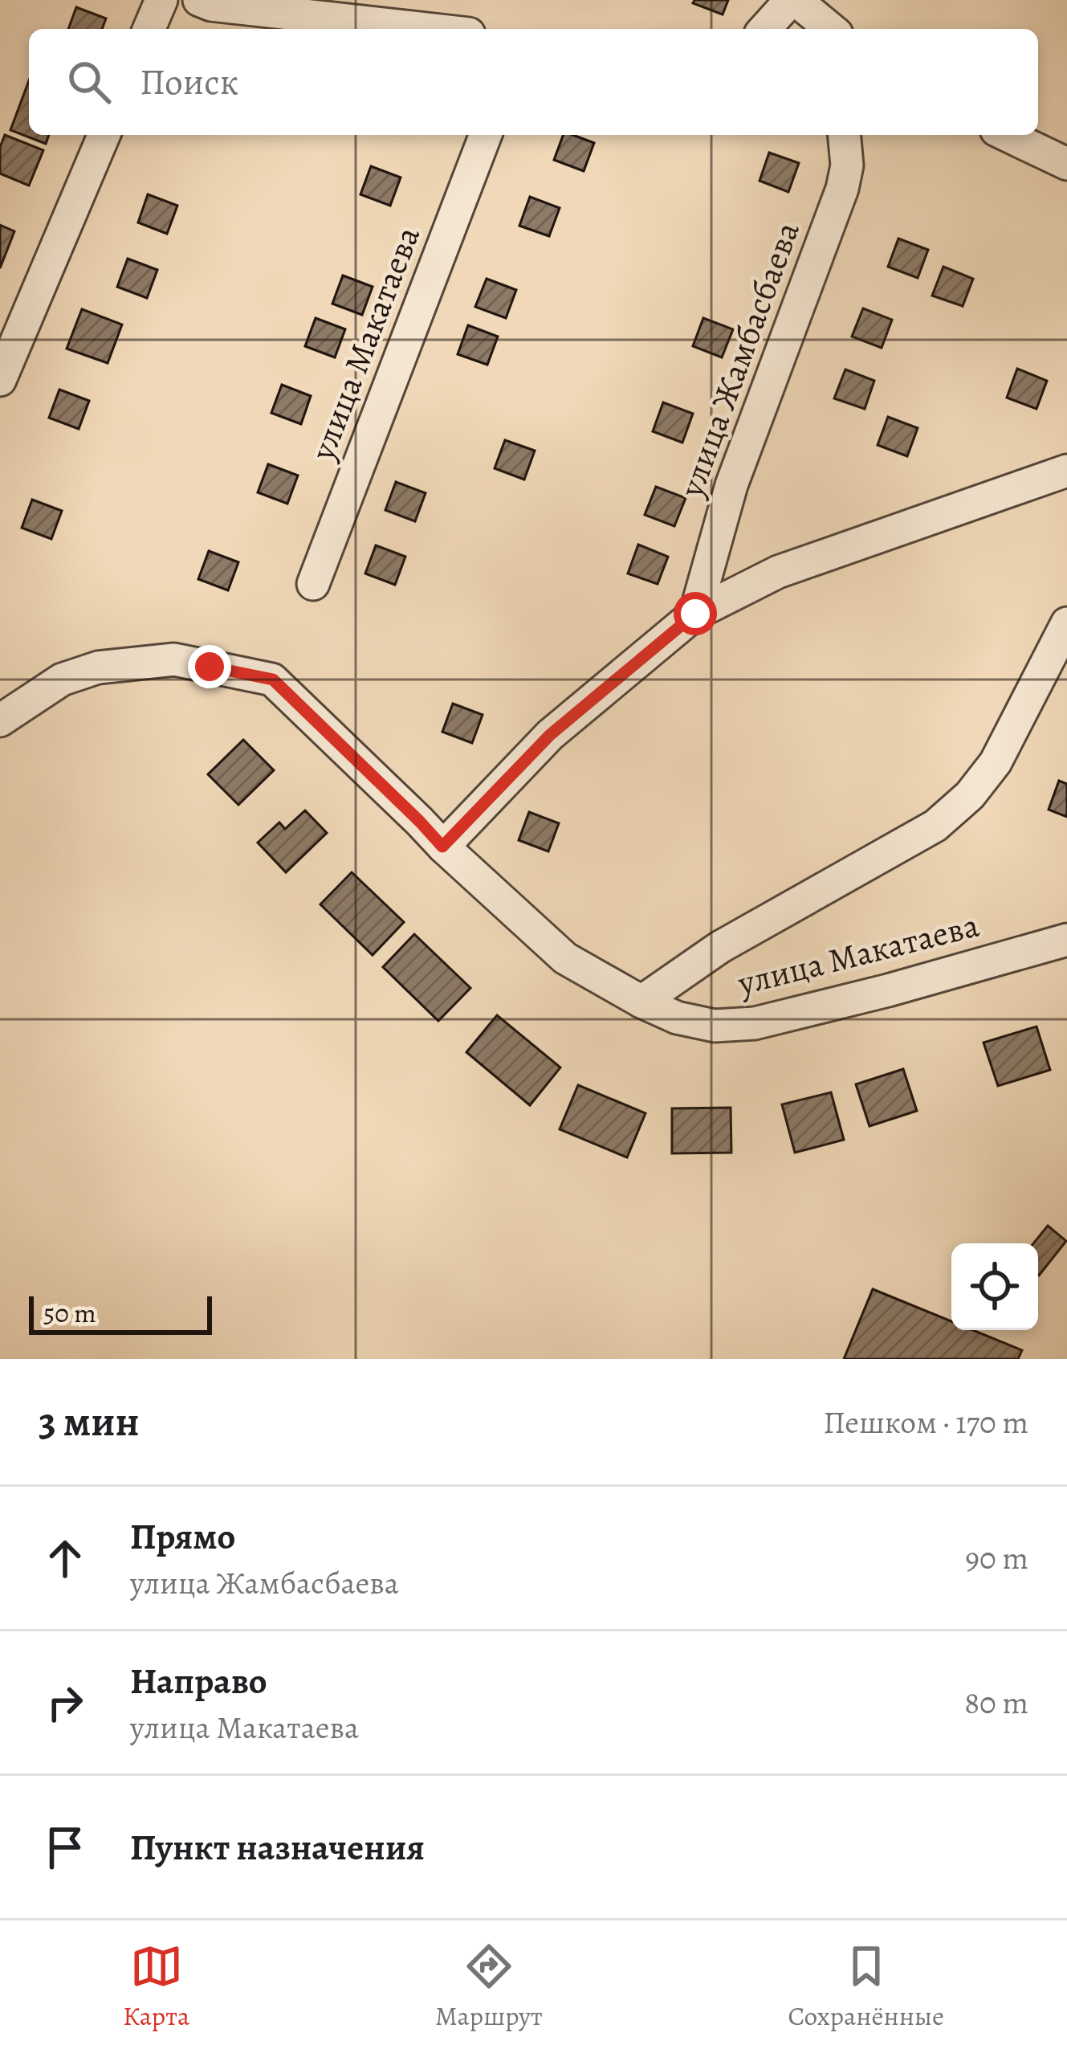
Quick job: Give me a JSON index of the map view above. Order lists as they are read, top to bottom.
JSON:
{
  "streets": {
    "street": ["улица Макатаева", "улица Жамбасбаева"]
  },
  "scale_bar": "50 m",
  "page": {
    "search": "Поиск",
    "scale": "50 m",
    "heading": ["3 мин", "Пешком · 170 m"],
    "list": [
      ["Прямо", "улица Жамбасбаева", "90 m"],
      ["Направо", "улица Макатаева", "80 m"],
      "Пункт назначения"
    ],
    "nav": ["Карта", "Маршрут", "Сохранённые"]
  }
}
